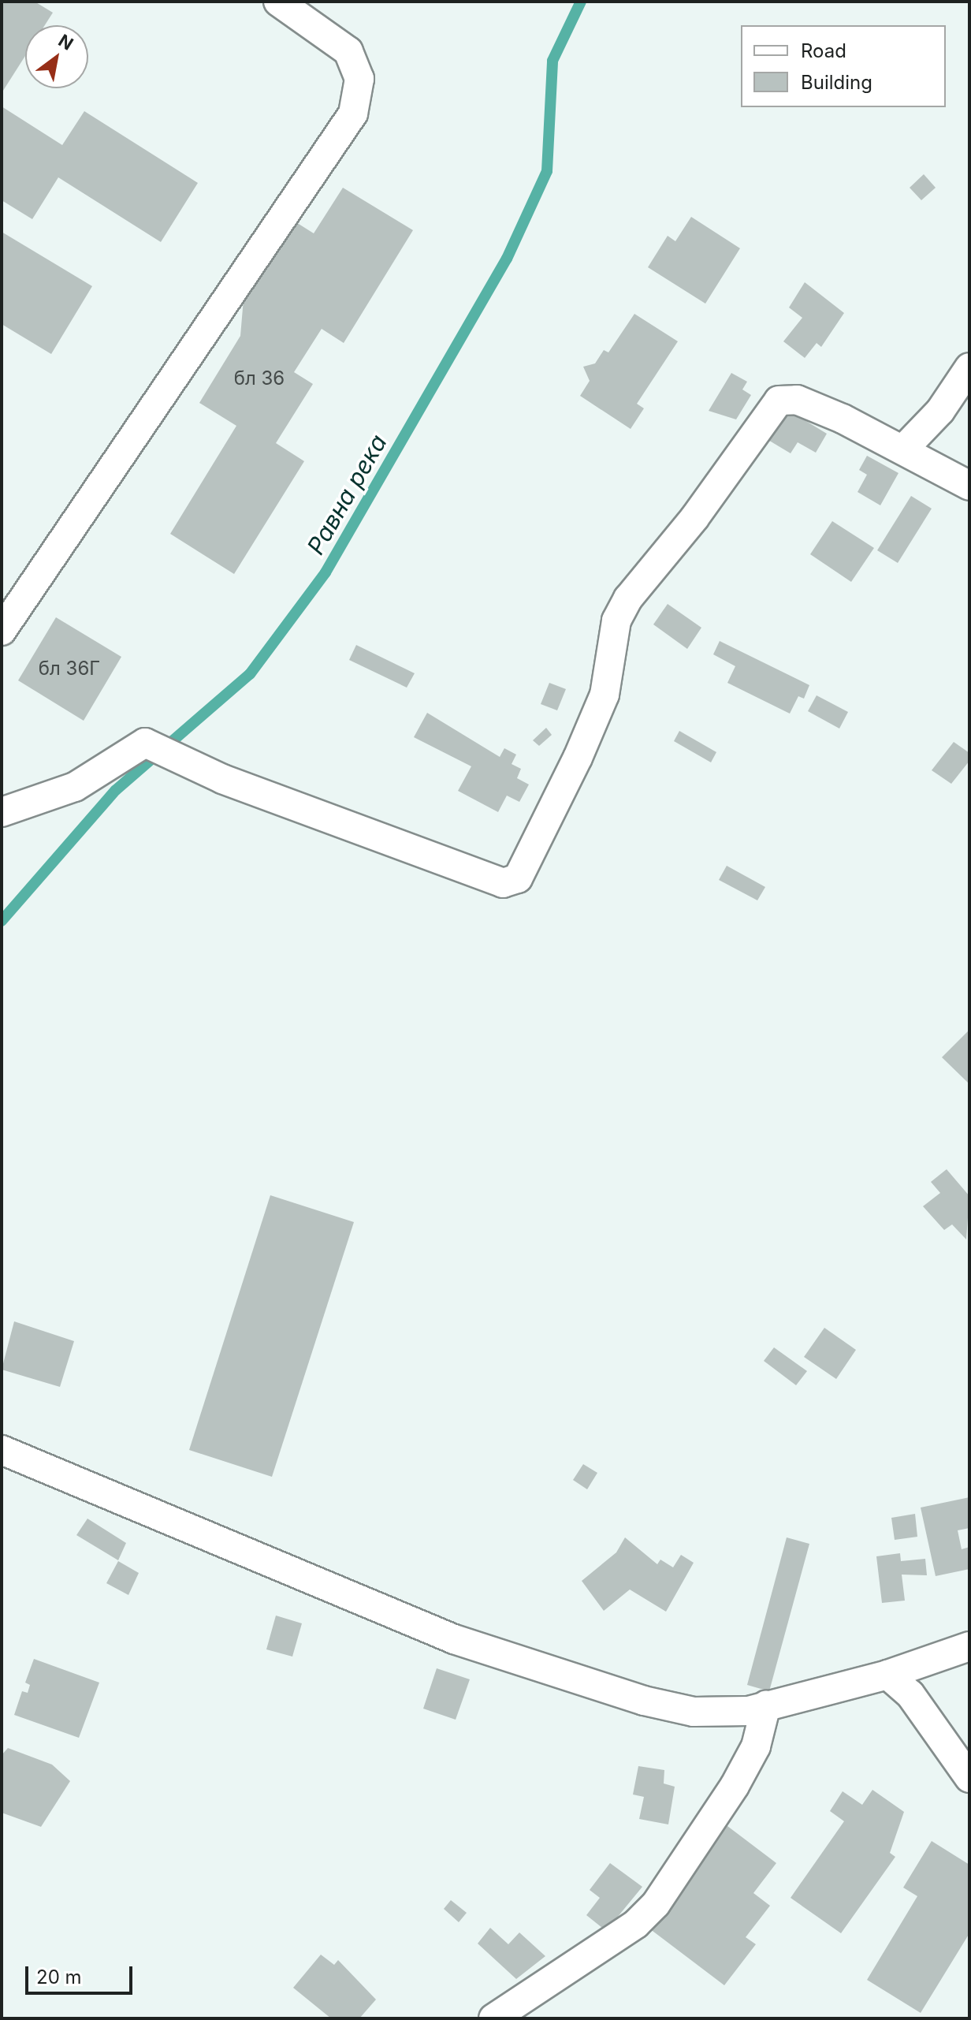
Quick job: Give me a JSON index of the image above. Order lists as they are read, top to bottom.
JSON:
{
  "water": ["Равна река"],
  "house_numbers": ["бл 36", "бл 36Г"],
  "legend": ["Road", "Building"],
  "scale_bar": "20 m",
  "north": "top right"
}
